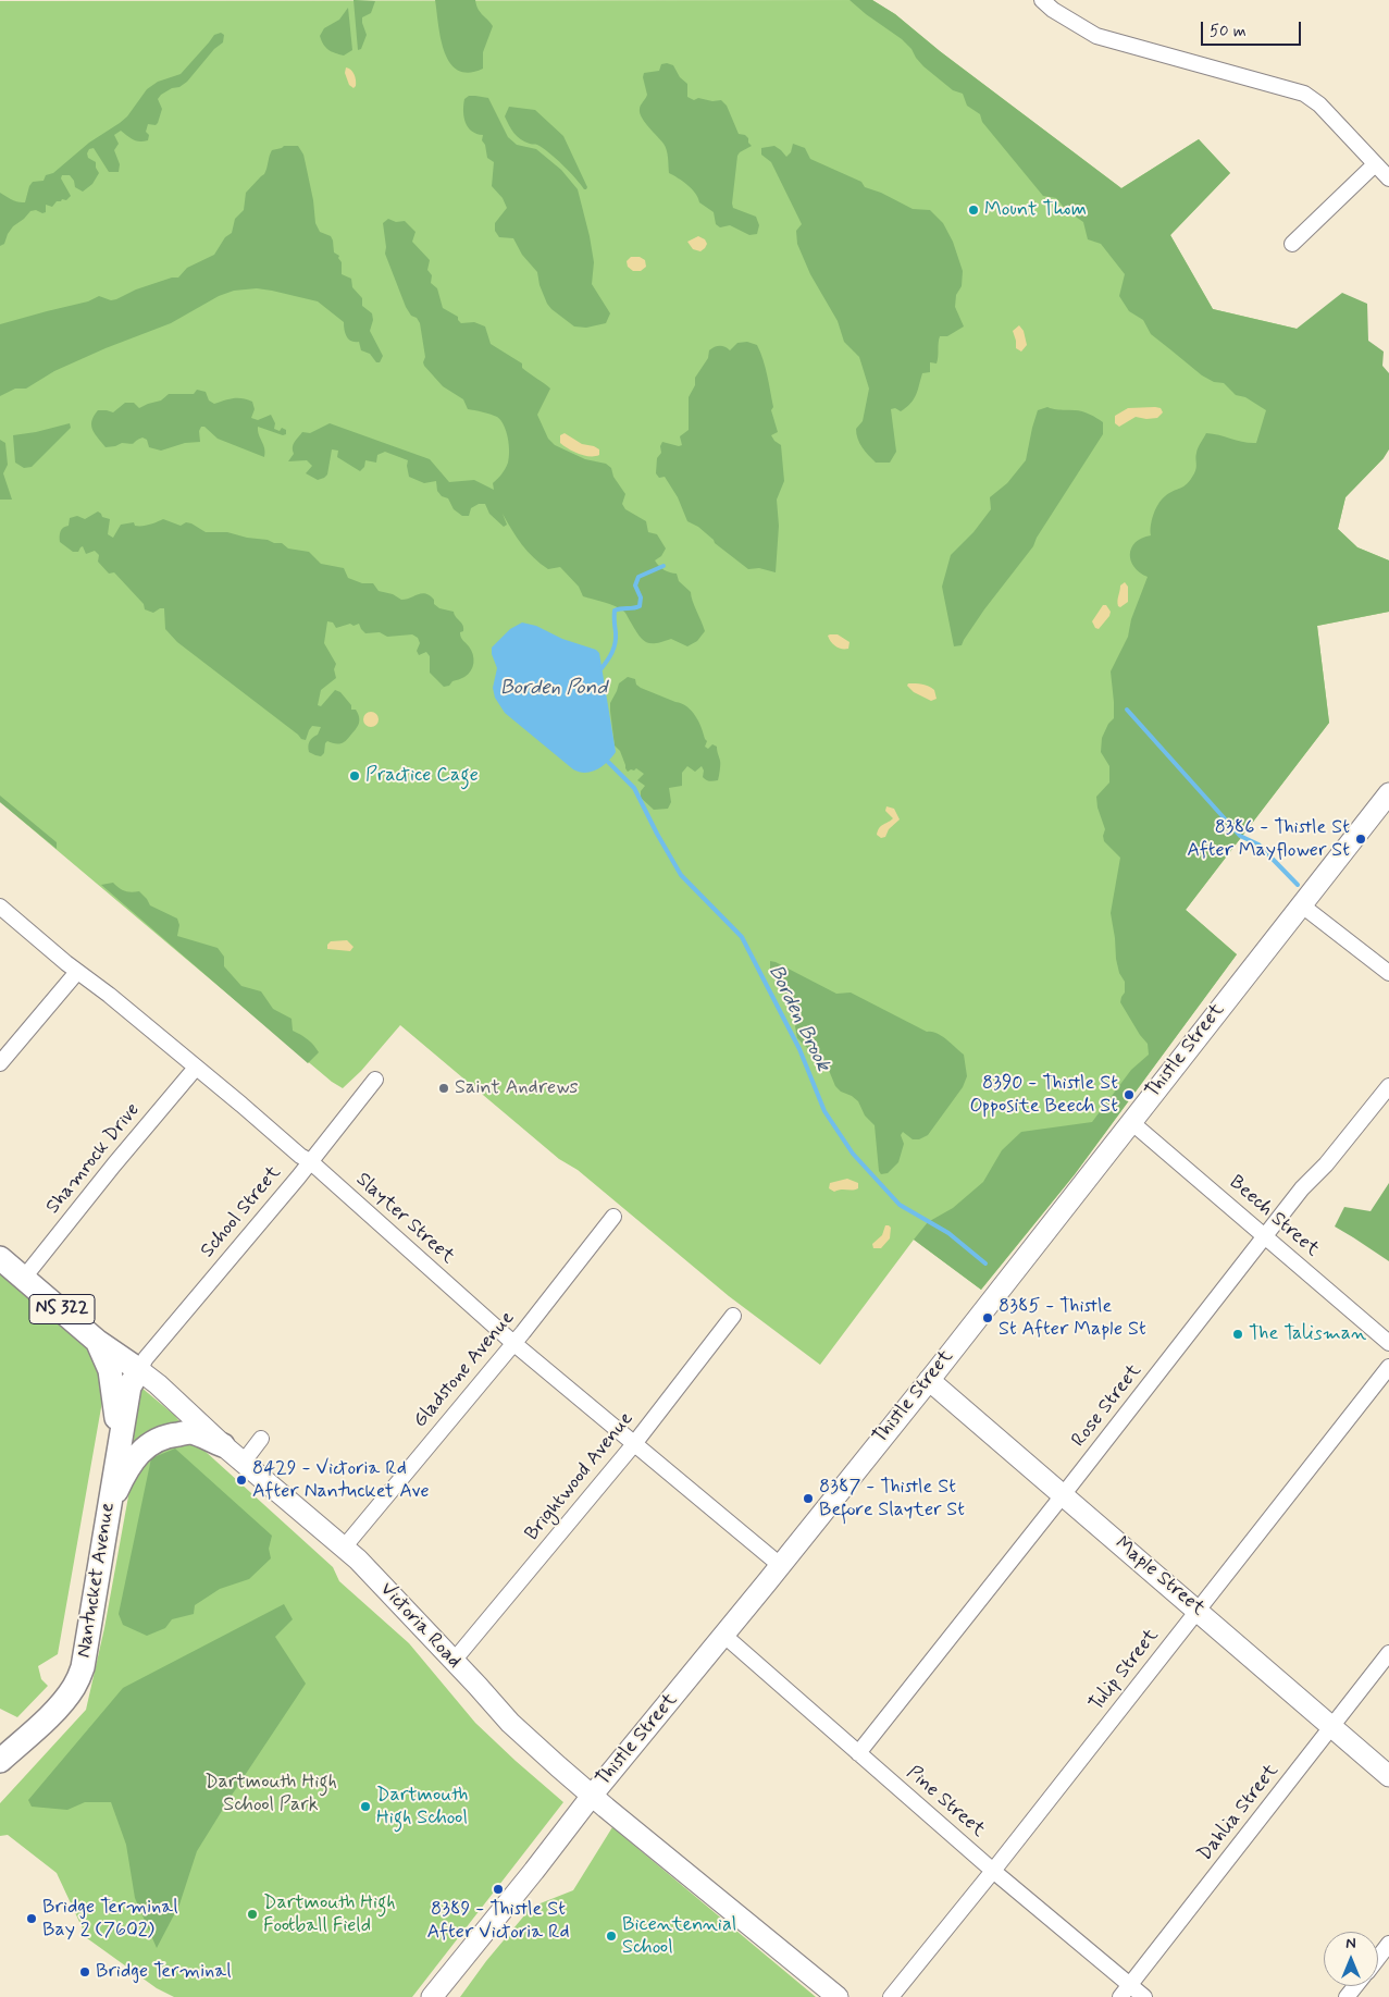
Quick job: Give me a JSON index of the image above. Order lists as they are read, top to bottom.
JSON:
{
  "streets": {
    "main road": [
      "Thistle Street",
      "NS 322",
      "Maple Street",
      "Nantucket Avenue",
      "Victoria Road"
    ],
    "street": [
      "Shamrock Drive",
      "School Street",
      "Beech Street",
      "Slayter Street",
      "Gladstone Avenue",
      "Rose Street",
      "Brightwood Avenue",
      "Tulip Street",
      "Pine Street",
      "Dahlia Street"
    ]
  },
  "crossings": [
    ["Thistle Street", "Beech Street"],
    ["Thistle Street", "Slayter Street"],
    ["Thistle Street", "Maple Street"],
    ["Thistle Street", "Victoria Road"],
    ["Thistle Street", "Pine Street"],
    ["Shamrock Drive", "Slayter Street"],
    ["Shamrock Drive", "Victoria Road"],
    ["School Street", "Slayter Street"],
    ["School Street", "Nantucket Avenue"],
    ["School Street", "Victoria Road"],
    ["Beech Street", "Rose Street"],
    ["Slayter Street", "Gladstone Avenue"],
    ["Slayter Street", "Brightwood Avenue"],
    ["Gladstone Avenue", "Victoria Road"],
    ["Rose Street", "Maple Street"],
    ["Rose Street", "Pine Street"],
    ["Brightwood Avenue", "Victoria Road"],
    ["Maple Street", "Tulip Street"],
    ["Maple Street", "Dahlia Street"],
    ["Nantucket Avenue", "Victoria Road"],
    ["Tulip Street", "Pine Street"],
    ["Pine Street", "Dahlia Street"]
  ],
  "water": ["Borden Pond", "Borden Brook"],
  "parks": ["Dartmouth High School Park"],
  "places": [
    "Mount Thom",
    "Practice Cage",
    "8386 - Thistle St After Mayflower St",
    "Saint Andrews",
    "8390 - Thistle St Opposite Beech St",
    "8385 - Thistle St After Maple St",
    "The Talisman",
    "8429 - Victoria Rd After Nantucket Ave",
    "8387 - Thistle St Before Slayter St",
    "Dartmouth High School",
    "8389 - Thistle St After Victoria Rd",
    "Dartmouth High Football Field",
    "Bridge Terminal Bay 2 (7602)",
    "Bicentennial School",
    "Bridge Terminal"
  ],
  "scale_bar": "50 m",
  "north": "top"
}
